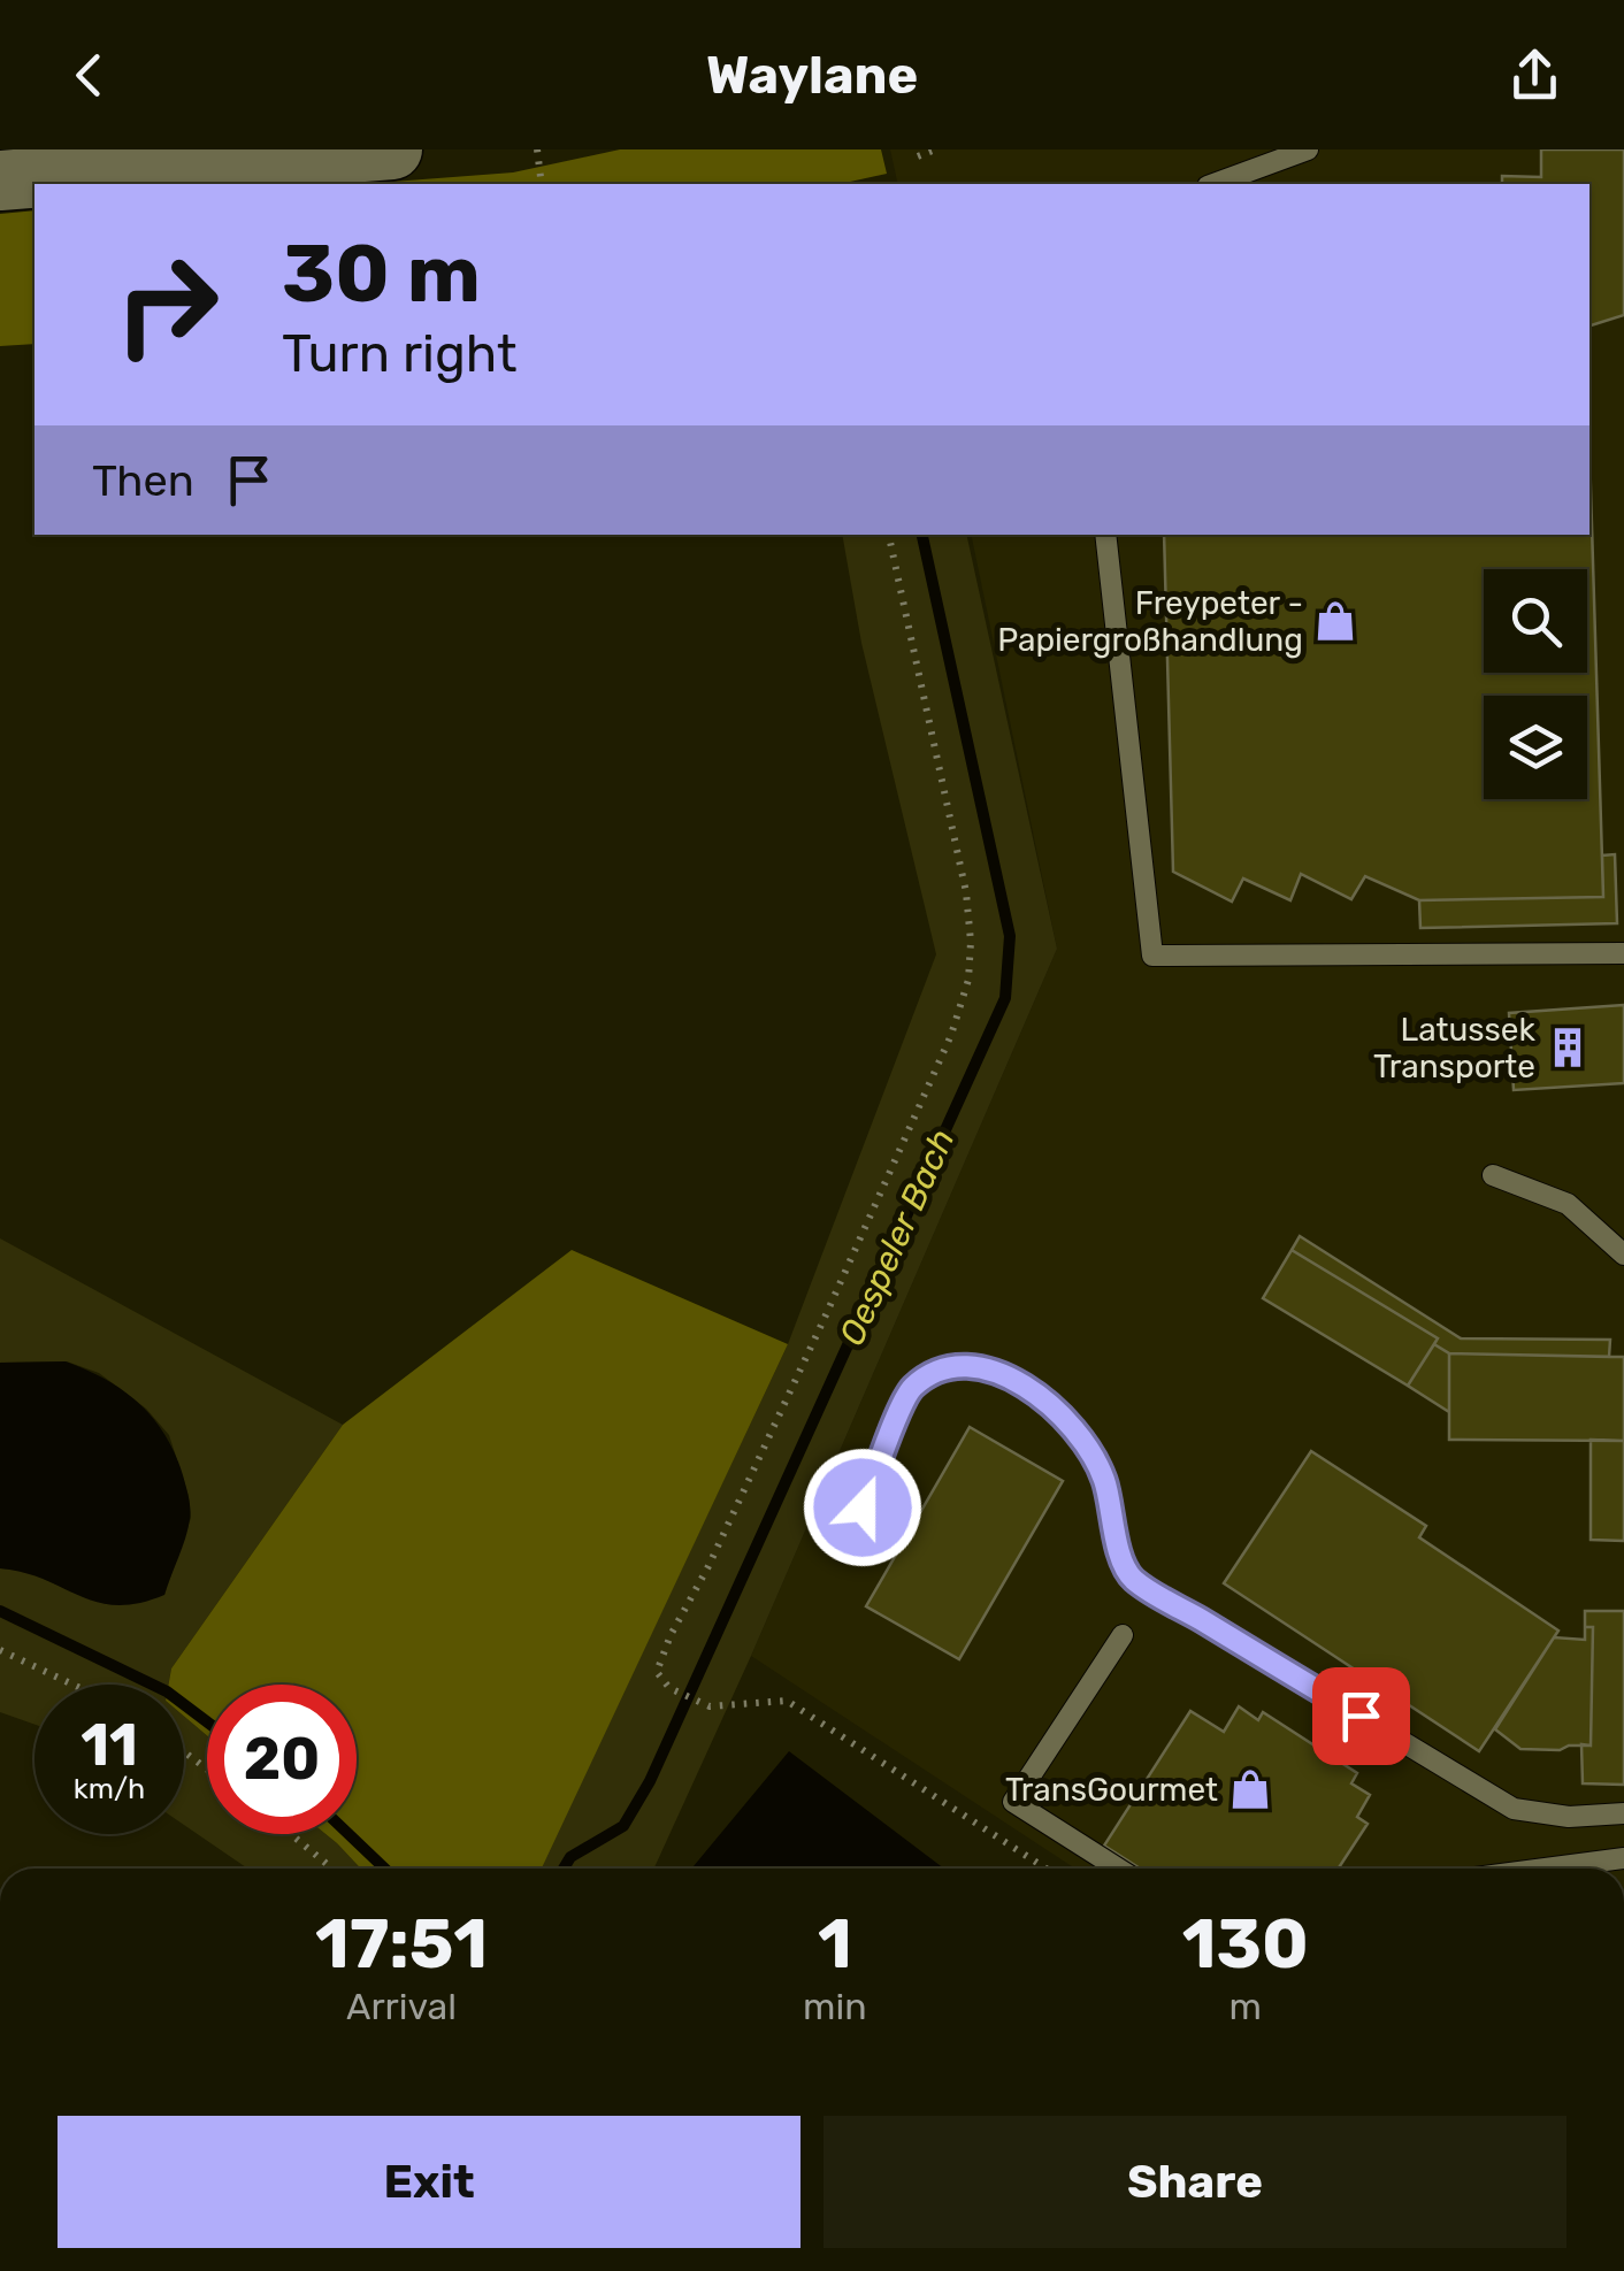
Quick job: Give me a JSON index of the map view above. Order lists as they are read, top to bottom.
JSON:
{
  "water": ["Oespeler Bach"],
  "places": {
    "shop": ["Freypeter - Papiergroßhandlung", "TransGourmet"],
    "building": ["Latussek Transporte"]
  },
  "page": {
    "header": "Waylane",
    "turn": ["30 m", "Turn right"],
    "then": "Then",
    "speed": "11 km/h",
    "limit": "20",
    "eta": [
      "17:51",
      "Arrival",
      "1",
      "min",
      "130",
      "m"
    ],
    "buttons": ["Exit", "Share"]
  }
}
